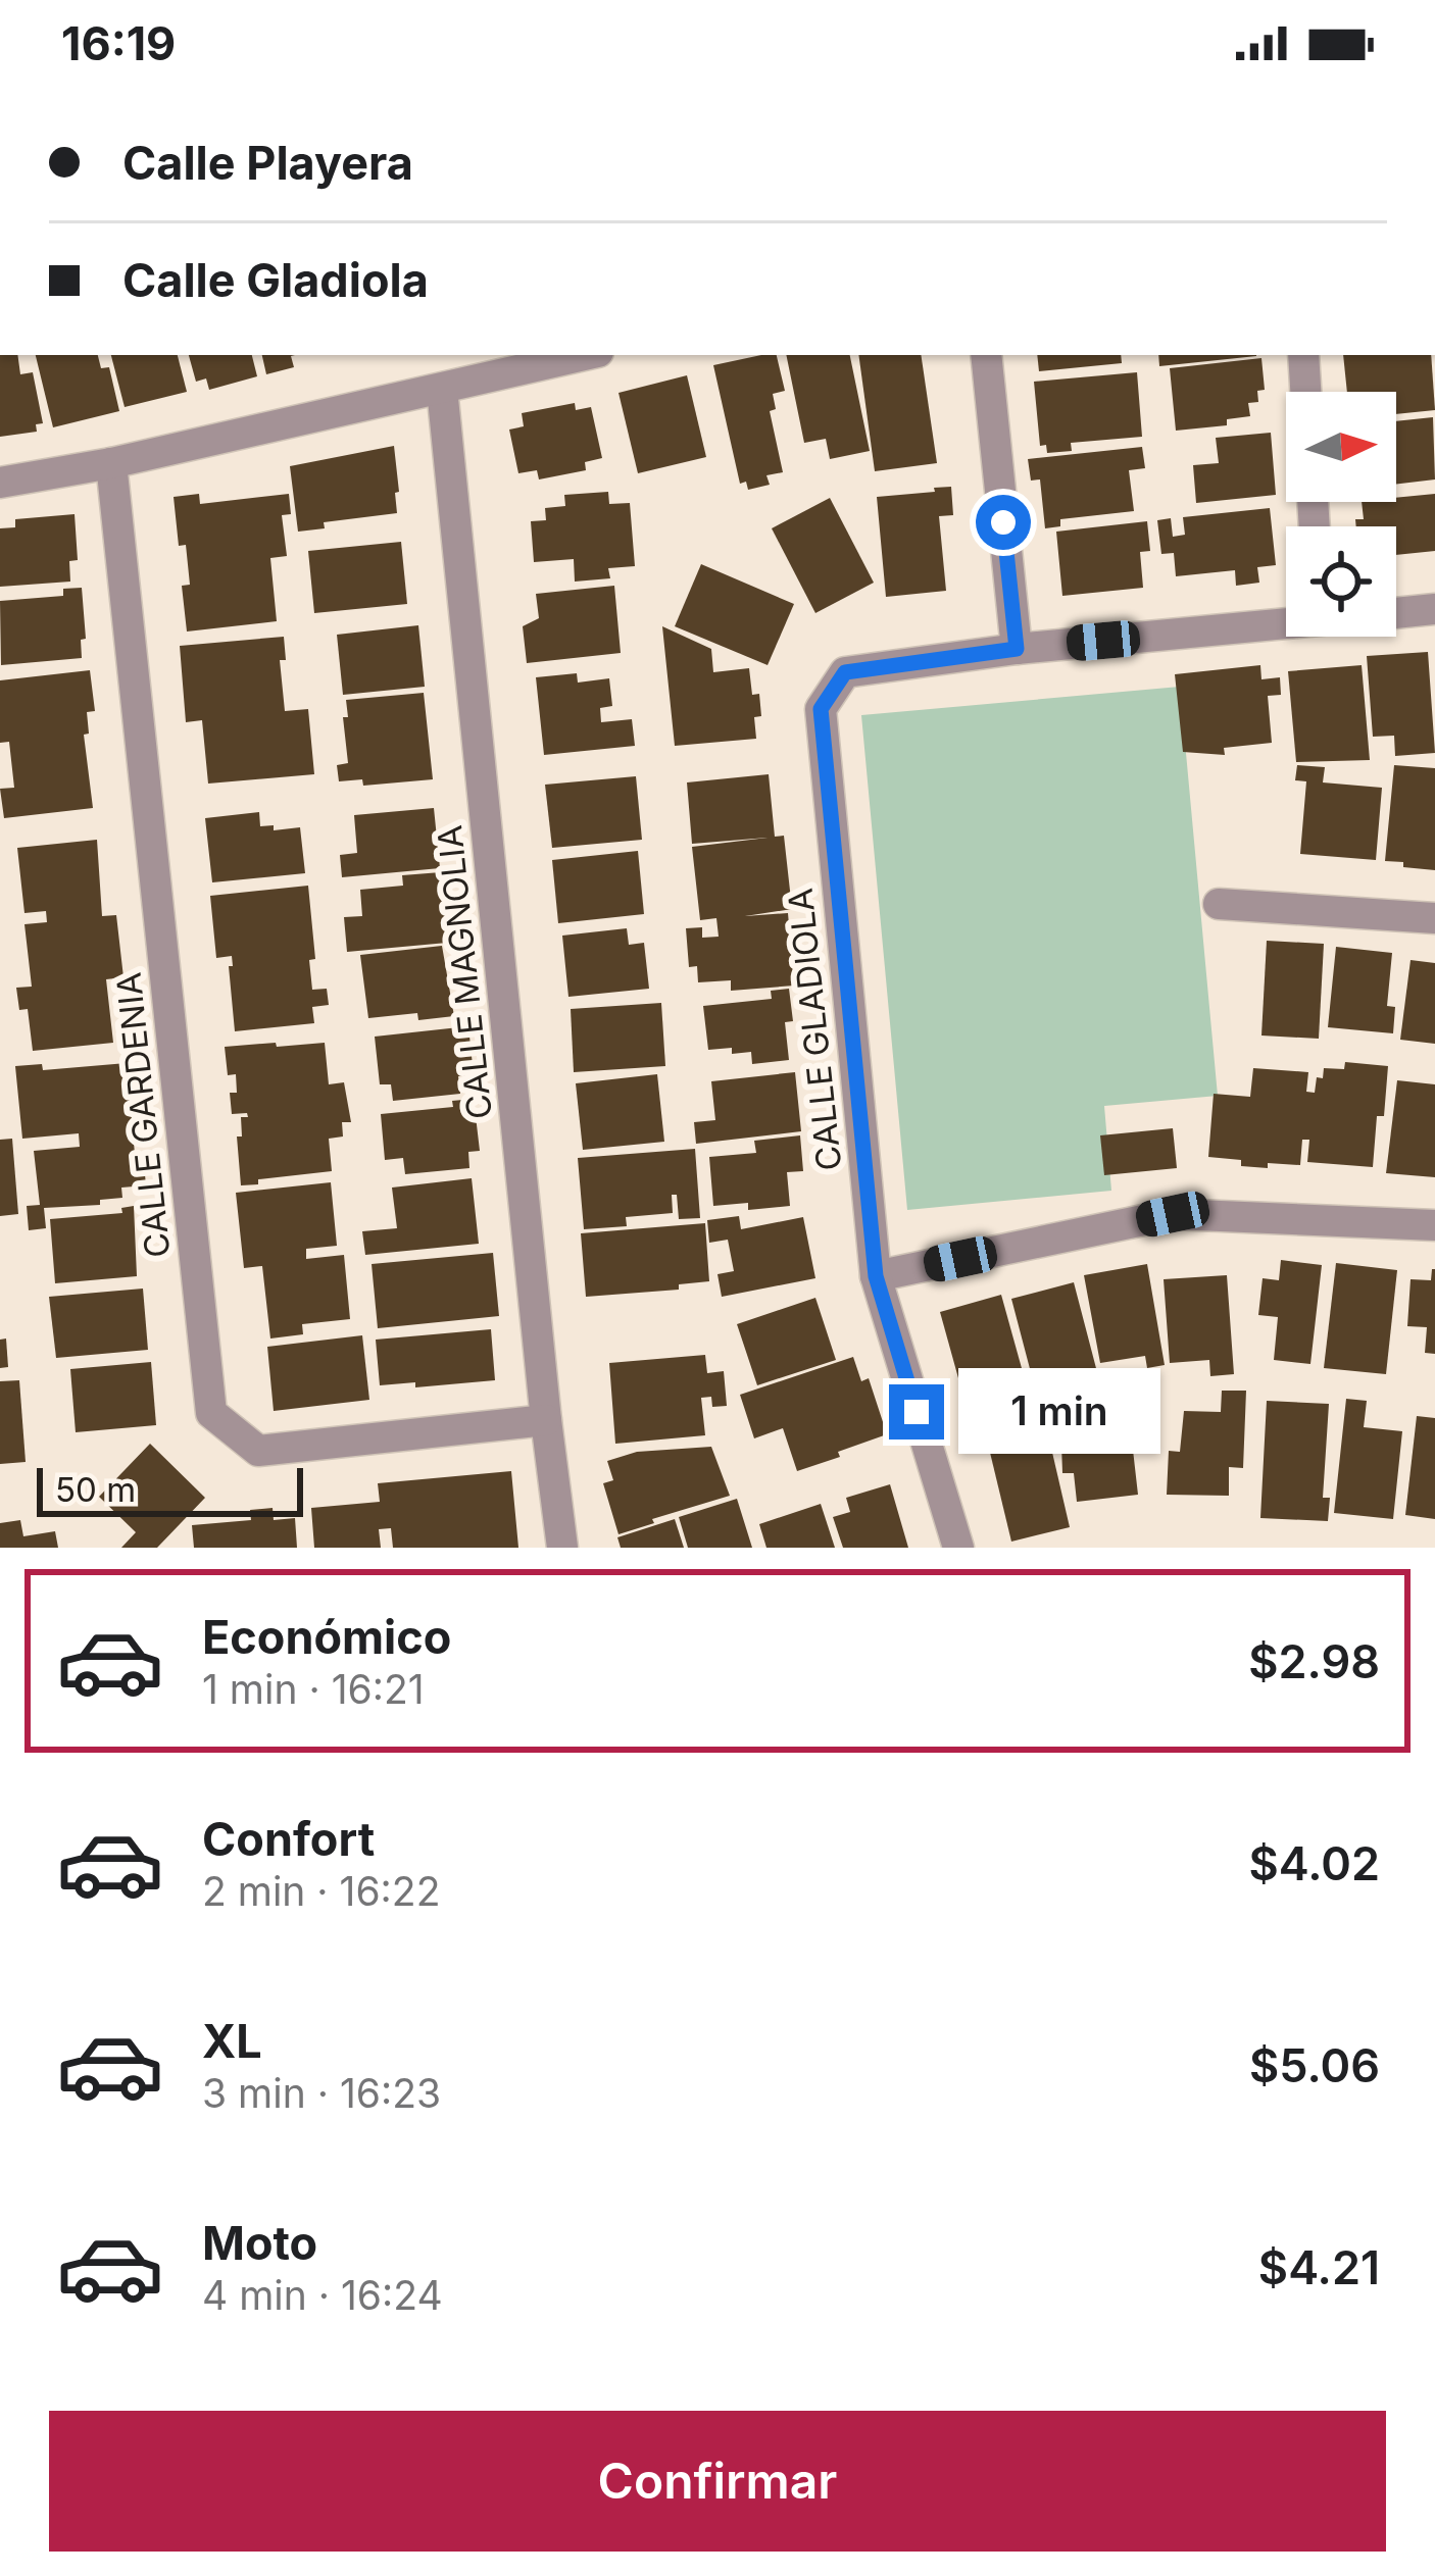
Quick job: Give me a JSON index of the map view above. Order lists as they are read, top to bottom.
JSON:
{
  "streets": {
    "street": ["CALLE MAGNOLIA", "CALLE GLADIOLA", "CALLE GARDENIA"]
  },
  "crossings": [
    ["CALLE MAGNOLIA", "CALLE GARDENIA"]
  ],
  "scale_bar": "50 m",
  "north": "right",
  "page": {
    "status": "16:19",
    "banner": ["Calle Playera", "Calle Gladiola"],
    "bubble": "1 min",
    "scale": "50 m",
    "list": [
      {
        "name": "Económico",
        "note": "1 min · 16:21",
        "value": "$2.98"
      },
      {
        "name": "Confort",
        "note": "2 min · 16:22",
        "value": "$4.02"
      },
      {
        "name": "XL",
        "note": "3 min · 16:23",
        "value": "$5.06"
      },
      {
        "name": "Moto",
        "note": "4 min · 16:24",
        "value": "$4.21"
      }
    ],
    "buttons": "Confirmar"
  }
}
